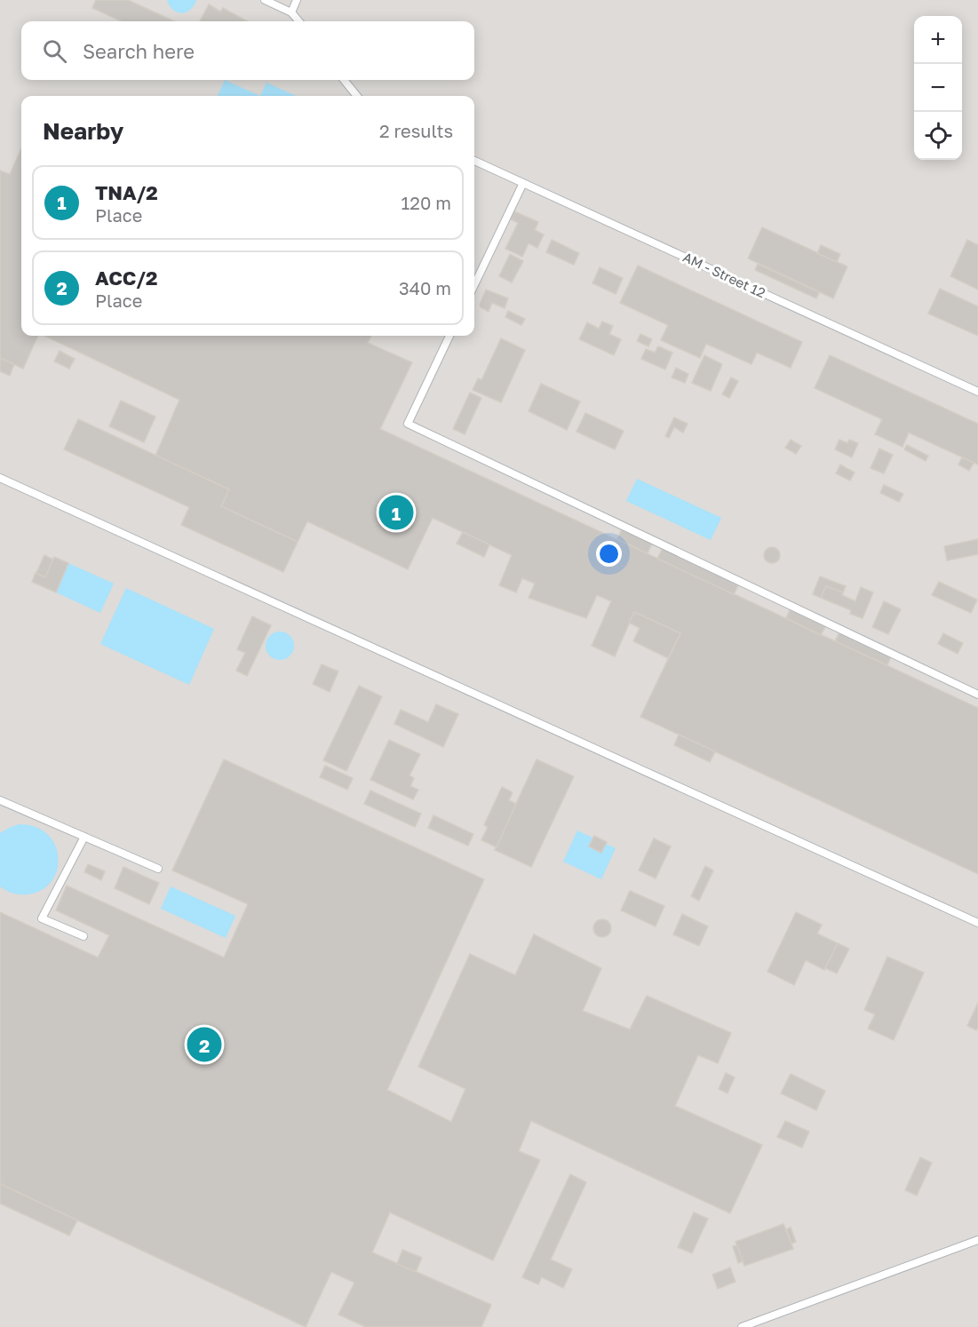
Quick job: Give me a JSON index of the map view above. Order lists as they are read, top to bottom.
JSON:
{
  "streets": {
    "lane": ["AM - Street 12"]
  },
  "page": {
    "map_buttons": ["+", "−"],
    "search": "Search here",
    "heading": ["Nearby", "2 results"],
    "list": [
      {
        "mark": "1",
        "name": "TNA/2",
        "note": "Place",
        "value": "120 m"
      },
      {
        "mark": "2",
        "name": "ACC/2",
        "note": "Place",
        "value": "340 m"
      }
    ],
    "pins": ["1", "2"]
  }
}
